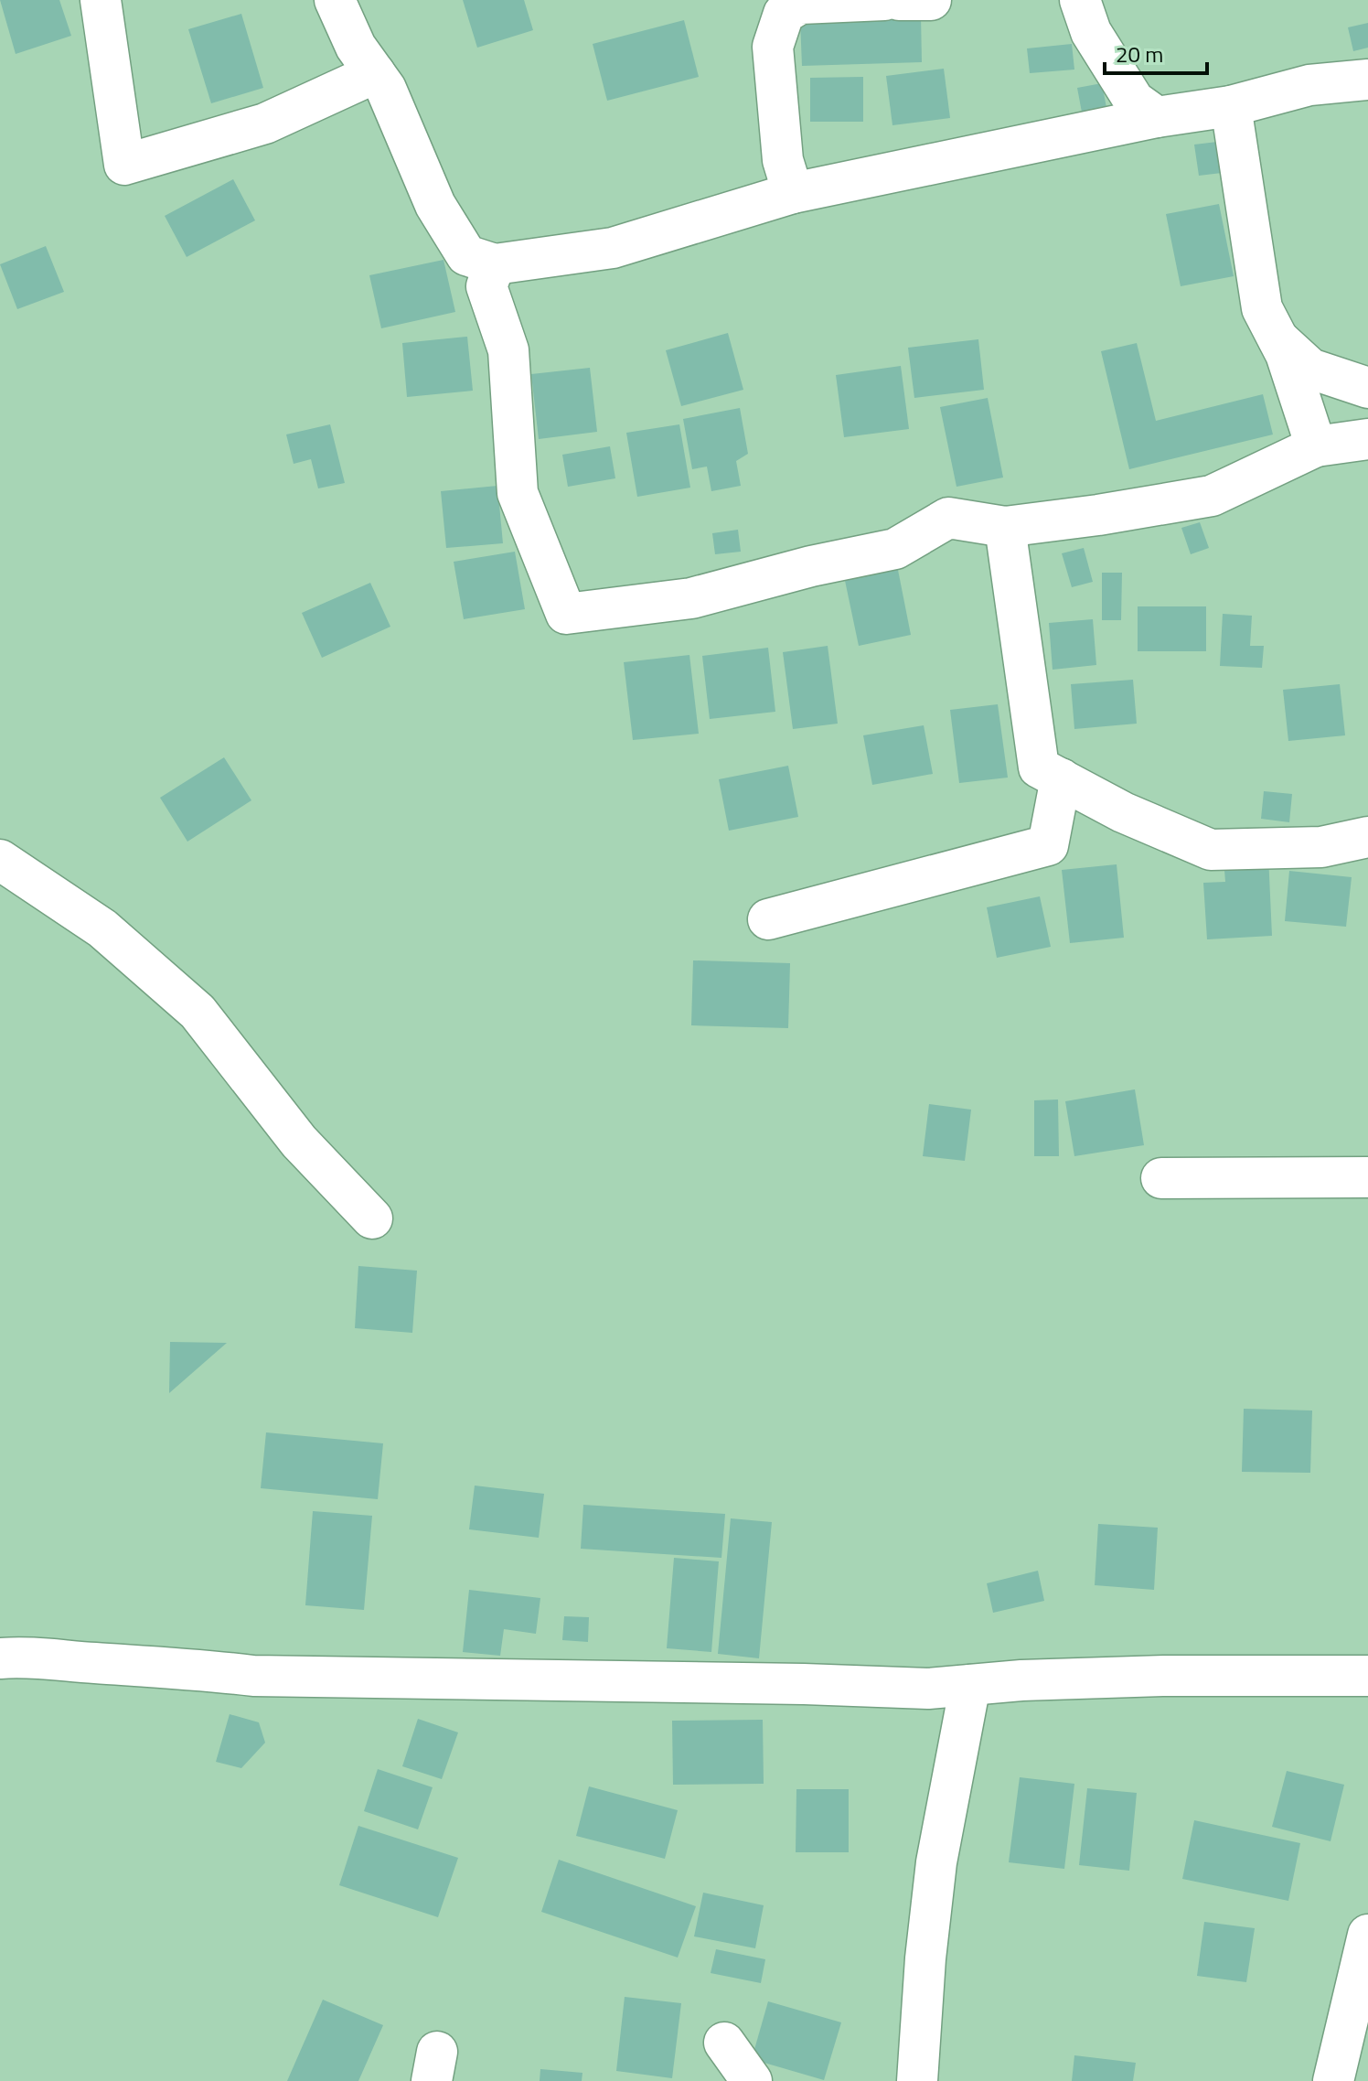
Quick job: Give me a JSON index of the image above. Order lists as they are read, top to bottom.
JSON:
{
  "scale_bar": "20 m"
}
